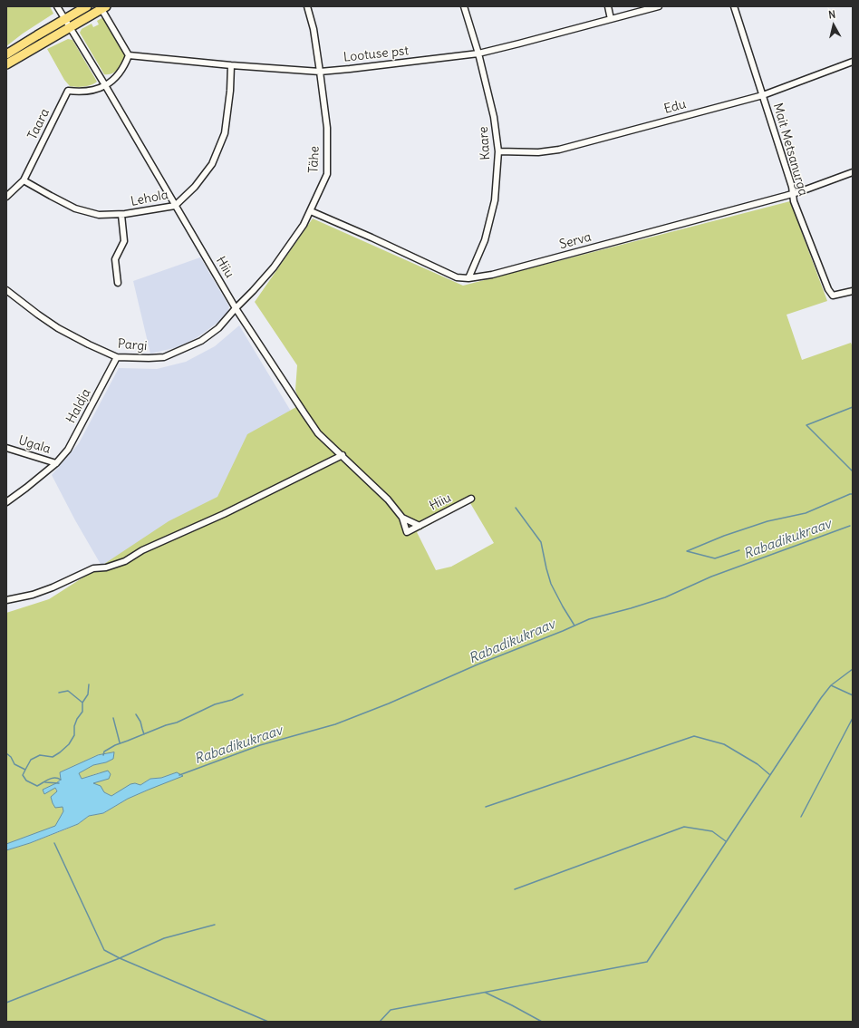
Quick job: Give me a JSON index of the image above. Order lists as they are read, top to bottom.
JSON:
{
  "streets": {
    "street": [
      "Lootuse pst",
      "Edu",
      "Taara",
      "Kaare",
      "Mait Metsanurga",
      "Tähe",
      "Lehola",
      "Serva",
      "Hiiu",
      "Pargi",
      "Haldja",
      "Ugala"
    ]
  },
  "crossings": [
    ["Lootuse pst", "Kaare"],
    ["Lootuse pst", "Tähe"],
    ["Lootuse pst", "Lehola"],
    ["Edu", "Kaare"],
    ["Edu", "Mait Metsanurga"],
    ["Taara", "Lehola"],
    ["Taara", "Hiiu"],
    ["Kaare", "Serva"],
    ["Mait Metsanurga", "Serva"],
    ["Tähe", "Serva"],
    ["Tähe", "Hiiu"],
    ["Tähe", "Pargi"],
    ["Lehola", "Hiiu"],
    ["Hiiu", "Pargi"],
    ["Pargi", "Haldja"],
    ["Haldja", "Ugala"]
  ],
  "water": ["Rabadikukraav"],
  "north": "top"
}
